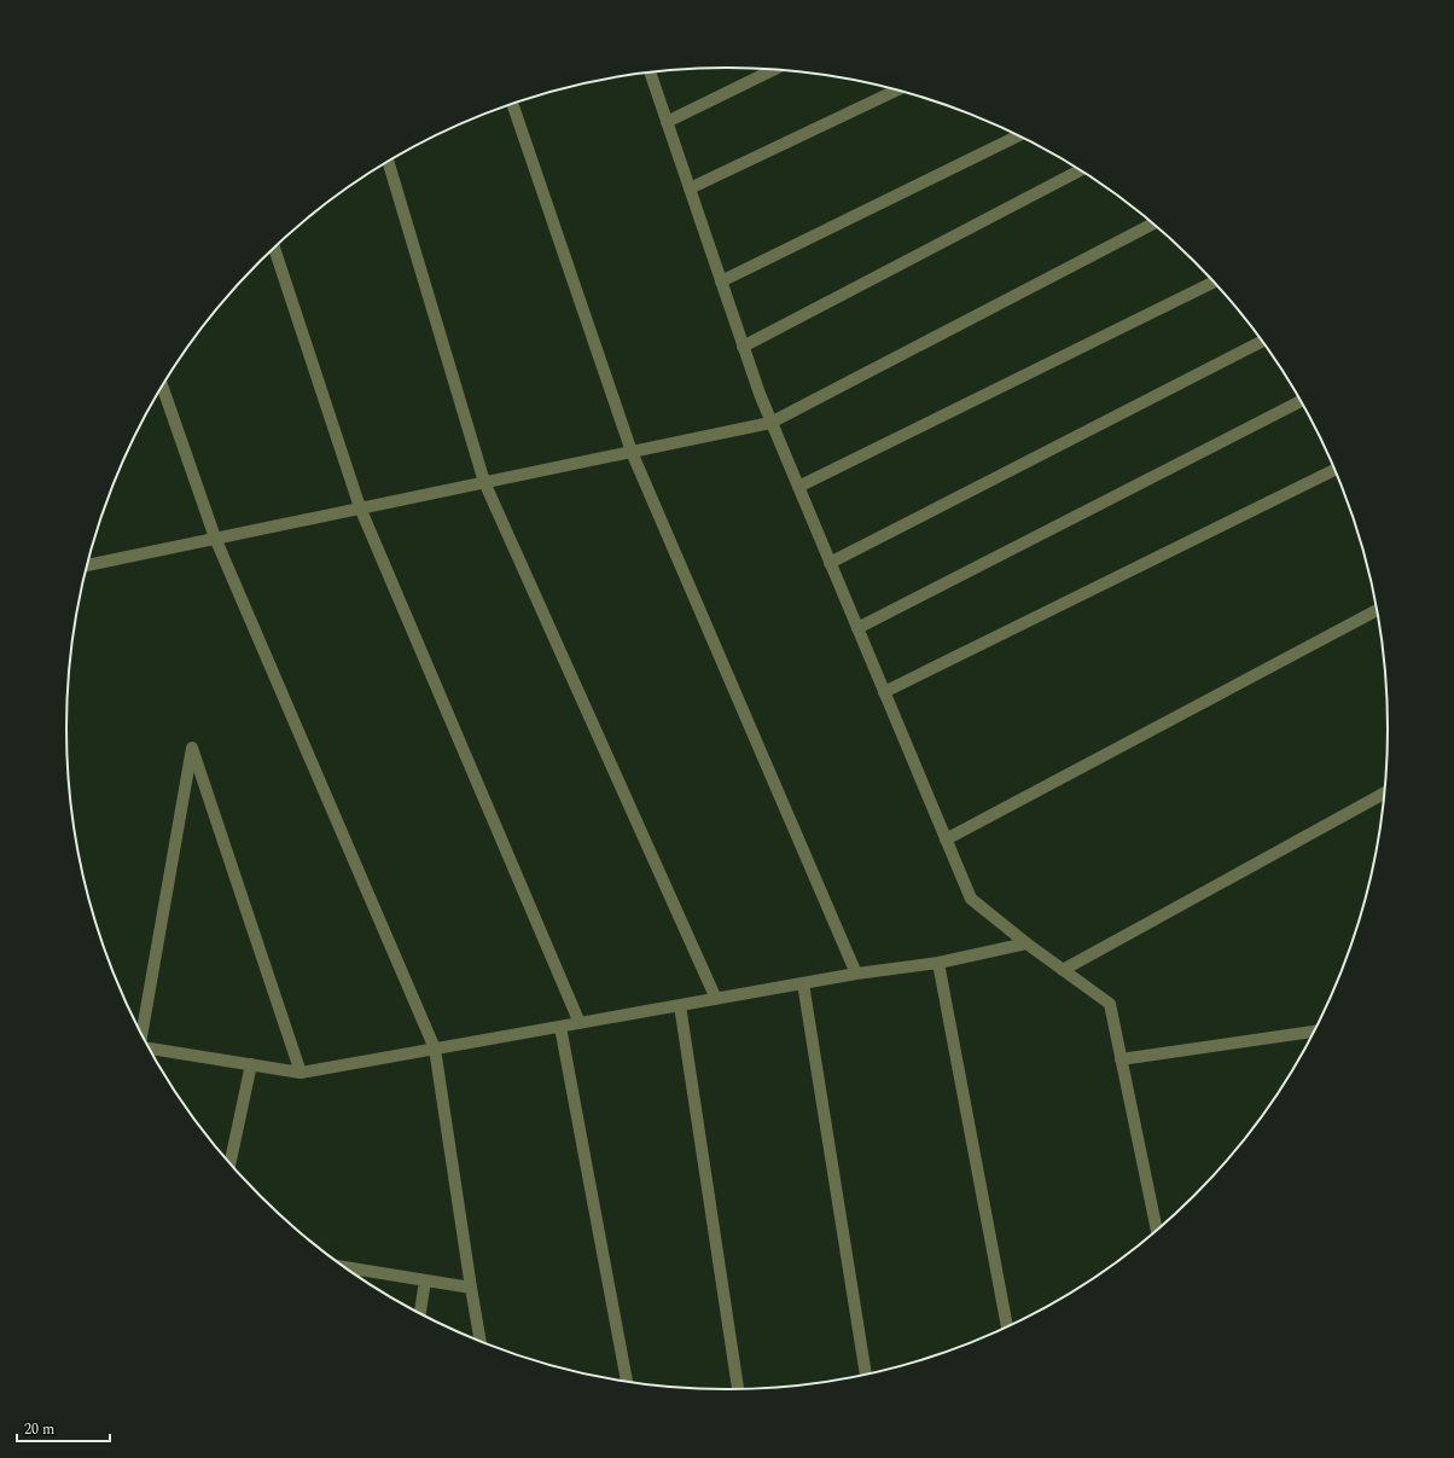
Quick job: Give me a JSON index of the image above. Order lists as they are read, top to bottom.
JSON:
{
  "scale_bar": "20 m"
}
